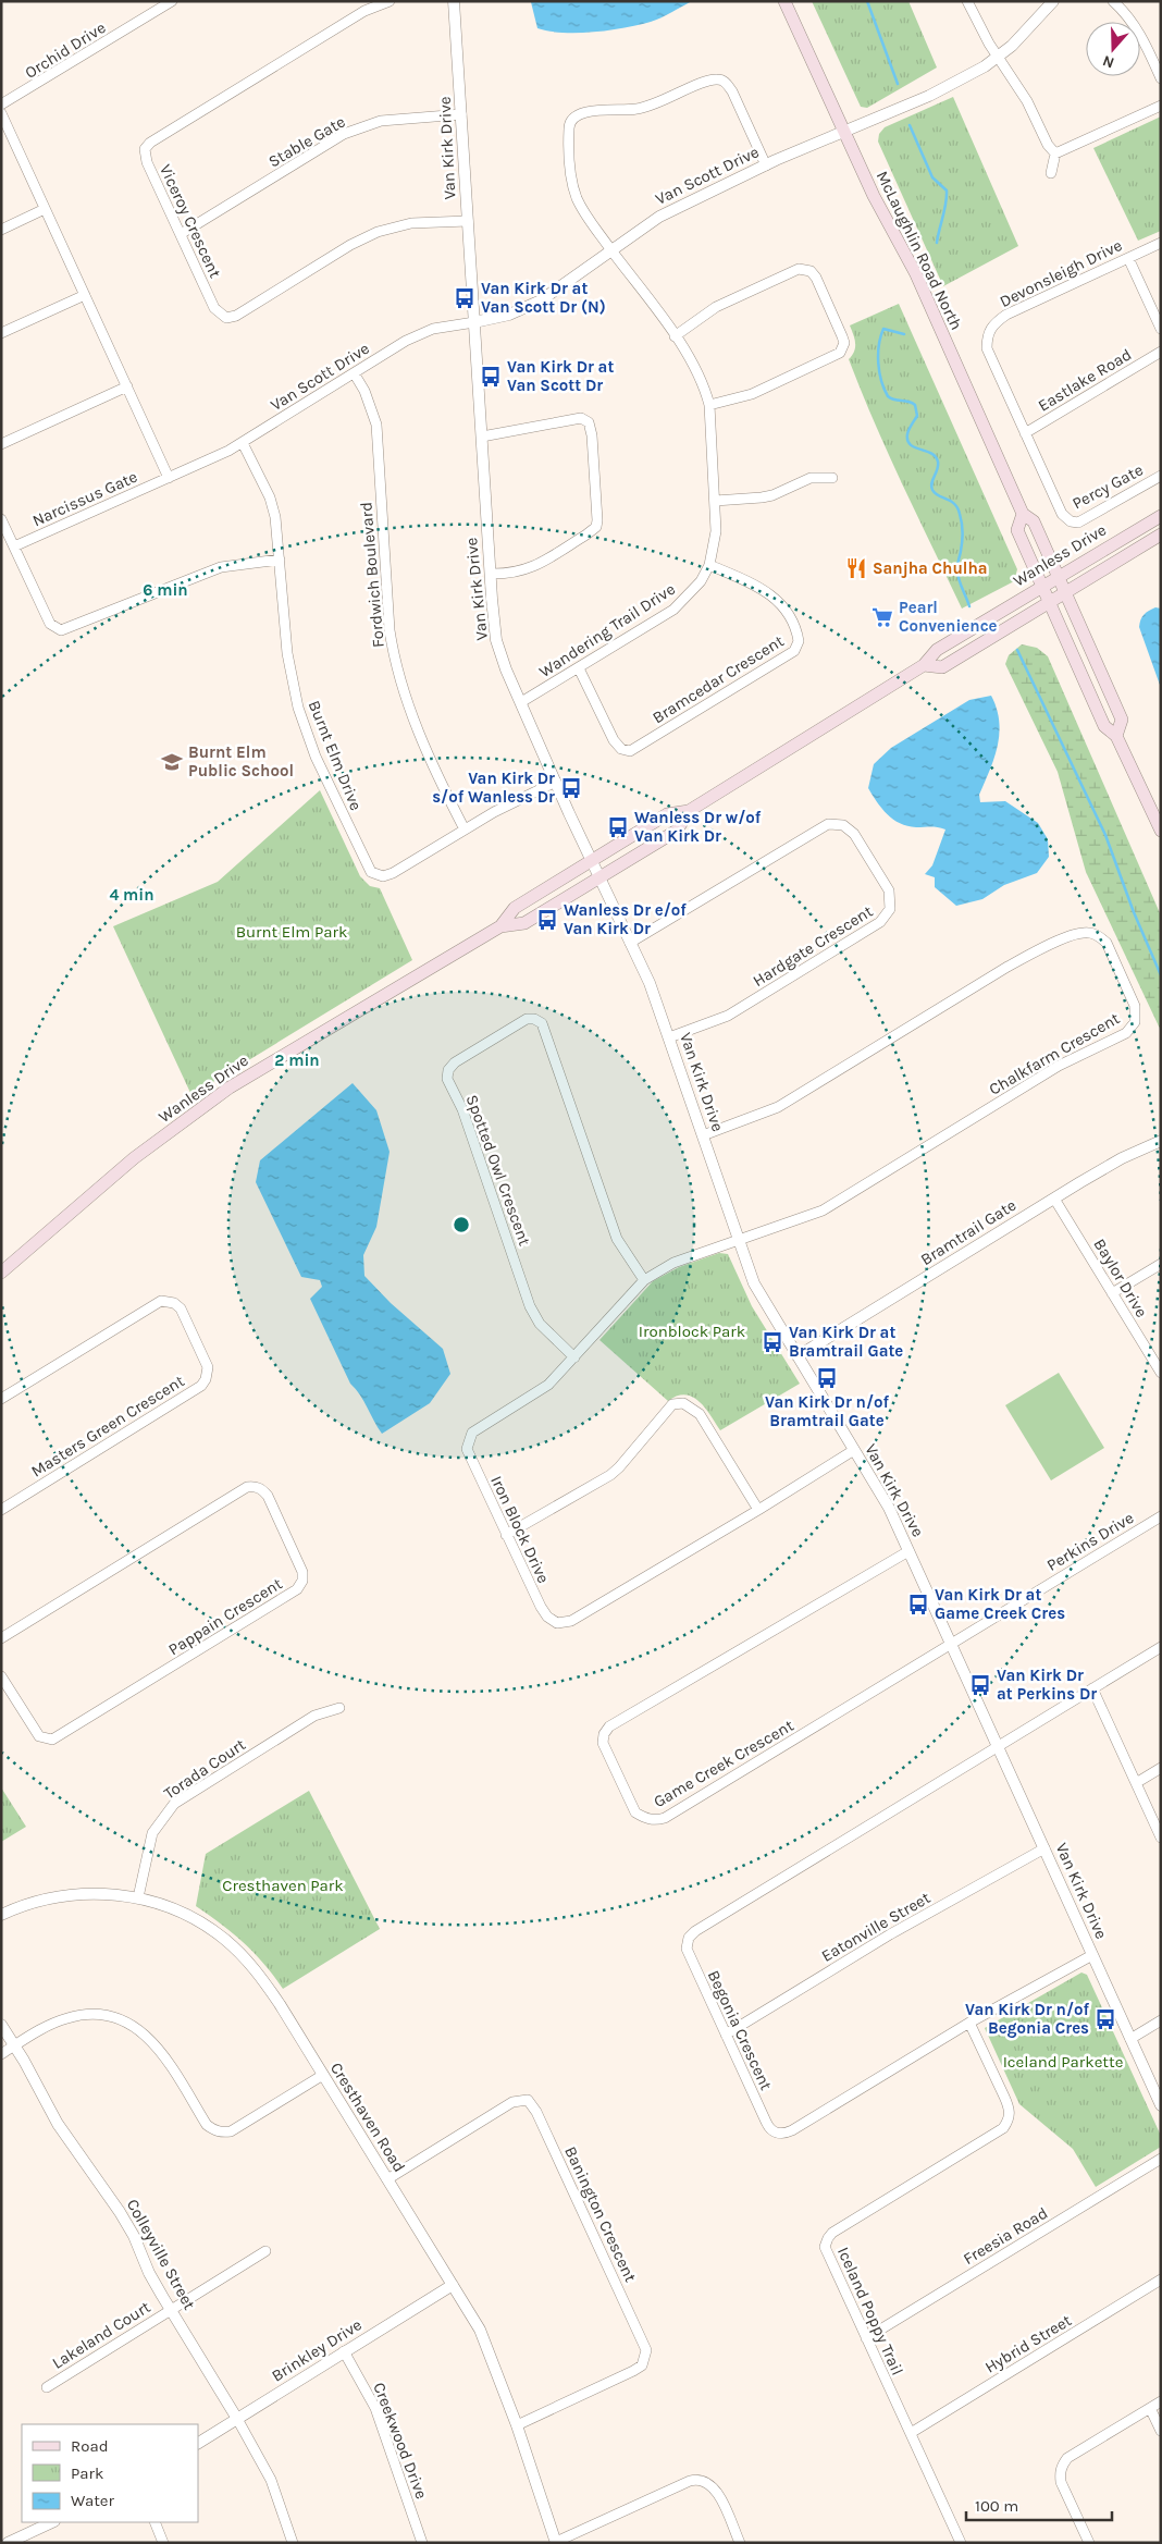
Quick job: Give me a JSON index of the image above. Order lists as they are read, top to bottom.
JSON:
{
  "streets": {
    "main road": ["McLaughlin Road North", "Wanless Drive"],
    "street": [
      "Orchid Drive",
      "Stable Gate",
      "Van Kirk Drive",
      "Van Scott Drive",
      "Viceroy Crescent",
      "Devonsleigh Drive",
      "Eastlake Road",
      "Percy Gate",
      "Narcissus Gate",
      "Fordwich Boulevard",
      "Wandering Trail Drive",
      "Bramcedar Crescent",
      "Burnt Elm Drive",
      "Hardgate Crescent",
      "Chalkfarm Crescent",
      "Spotted Owl Crescent",
      "Bramtrail Gate",
      "Baylor Drive",
      "Masters Green Crescent",
      "Iron Block Drive",
      "Perkins Drive",
      "Pappain Crescent",
      "Game Creek Crescent",
      "Torada Court",
      "Eatonville Street",
      "Begonia Crescent",
      "Cresthaven Road",
      "Banington Crescent",
      "Freesia Road",
      "Colleyville Street",
      "Iceland Poppy Trail",
      "Lakeland Court",
      "Hybrid Street",
      "Brinkley Drive",
      "Creekwood Drive"
    ]
  },
  "crossings": [
    ["Stable Gate", "Van Kirk Drive"],
    ["Stable Gate", "Viceroy Crescent"],
    ["Van Kirk Drive", "Van Scott Drive"],
    ["Van Kirk Drive", "Viceroy Crescent"],
    ["Van Kirk Drive", "Wanless Drive"],
    ["Van Kirk Drive", "Wandering Trail Drive"],
    ["Van Kirk Drive", "Burnt Elm Drive"],
    ["Van Kirk Drive", "Hardgate Crescent"],
    ["Van Kirk Drive", "Chalkfarm Crescent"],
    ["Van Kirk Drive", "Bramtrail Gate"],
    ["Van Kirk Drive", "Iron Block Drive"],
    ["Van Kirk Drive", "Perkins Drive"],
    ["Van Kirk Drive", "Game Creek Crescent"],
    ["Van Kirk Drive", "Eatonville Street"],
    ["Van Kirk Drive", "Begonia Crescent"],
    ["Van Scott Drive", "McLaughlin Road North"],
    ["Van Scott Drive", "Narcissus Gate"],
    ["Van Scott Drive", "Fordwich Boulevard"],
    ["Van Scott Drive", "Wandering Trail Drive"],
    ["Van Scott Drive", "Burnt Elm Drive"],
    ["McLaughlin Road North", "Wanless Drive"],
    ["Devonsleigh Drive", "Eastlake Road"],
    ["Devonsleigh Drive", "Percy Gate"],
    ["Eastlake Road", "Percy Gate"],
    ["Fordwich Boulevard", "Burnt Elm Drive"],
    ["Wandering Trail Drive", "Bramcedar Crescent"],
    ["Chalkfarm Crescent", "Iron Block Drive"],
    ["Spotted Owl Crescent", "Iron Block Drive"],
    ["Bramtrail Gate", "Baylor Drive"],
    ["Perkins Drive", "Game Creek Crescent"],
    ["Torada Court", "Cresthaven Road"],
    ["Eatonville Street", "Begonia Crescent"],
    ["Begonia Crescent", "Iceland Poppy Trail"],
    ["Cresthaven Road", "Banington Crescent"],
    ["Cresthaven Road", "Brinkley Drive"],
    ["Freesia Road", "Iceland Poppy Trail"],
    ["Colleyville Street", "Lakeland Court"],
    ["Colleyville Street", "Brinkley Drive"],
    ["Iceland Poppy Trail", "Hybrid Street"],
    ["Brinkley Drive", "Creekwood Drive"]
  ],
  "parks": [
    "Burnt Elm Park",
    "Ironblock Park",
    "Cresthaven Park",
    "Iceland Parkette"
  ],
  "places": {
    "bus stop": [
      "Van Kirk Dr at Van Scott Dr (N)",
      "Van Kirk Dr at Van Scott Dr",
      "Van Kirk Dr s/of Wanless Dr",
      "Wanless Dr w/of Van Kirk Dr",
      "Wanless Dr e/of Van Kirk Dr",
      "Van Kirk Dr at Bramtrail Gate",
      "Van Kirk Dr n/of Bramtrail Gate",
      "Van Kirk Dr at Game Creek Cres",
      "Van Kirk Dr at Perkins Dr",
      "Van Kirk Dr n/of Begonia Cres"
    ],
    "restaurant": ["Sanjha Chulha"],
    "supermarket": ["Pearl Convenience"],
    "school or university": ["Burnt Elm Public School"]
  },
  "legend": ["Road", "Park", "Water"],
  "scale_bar": "100 m",
  "north": "bottom",
  "rings": ["6 min", "4 min", "2 min"]
}
